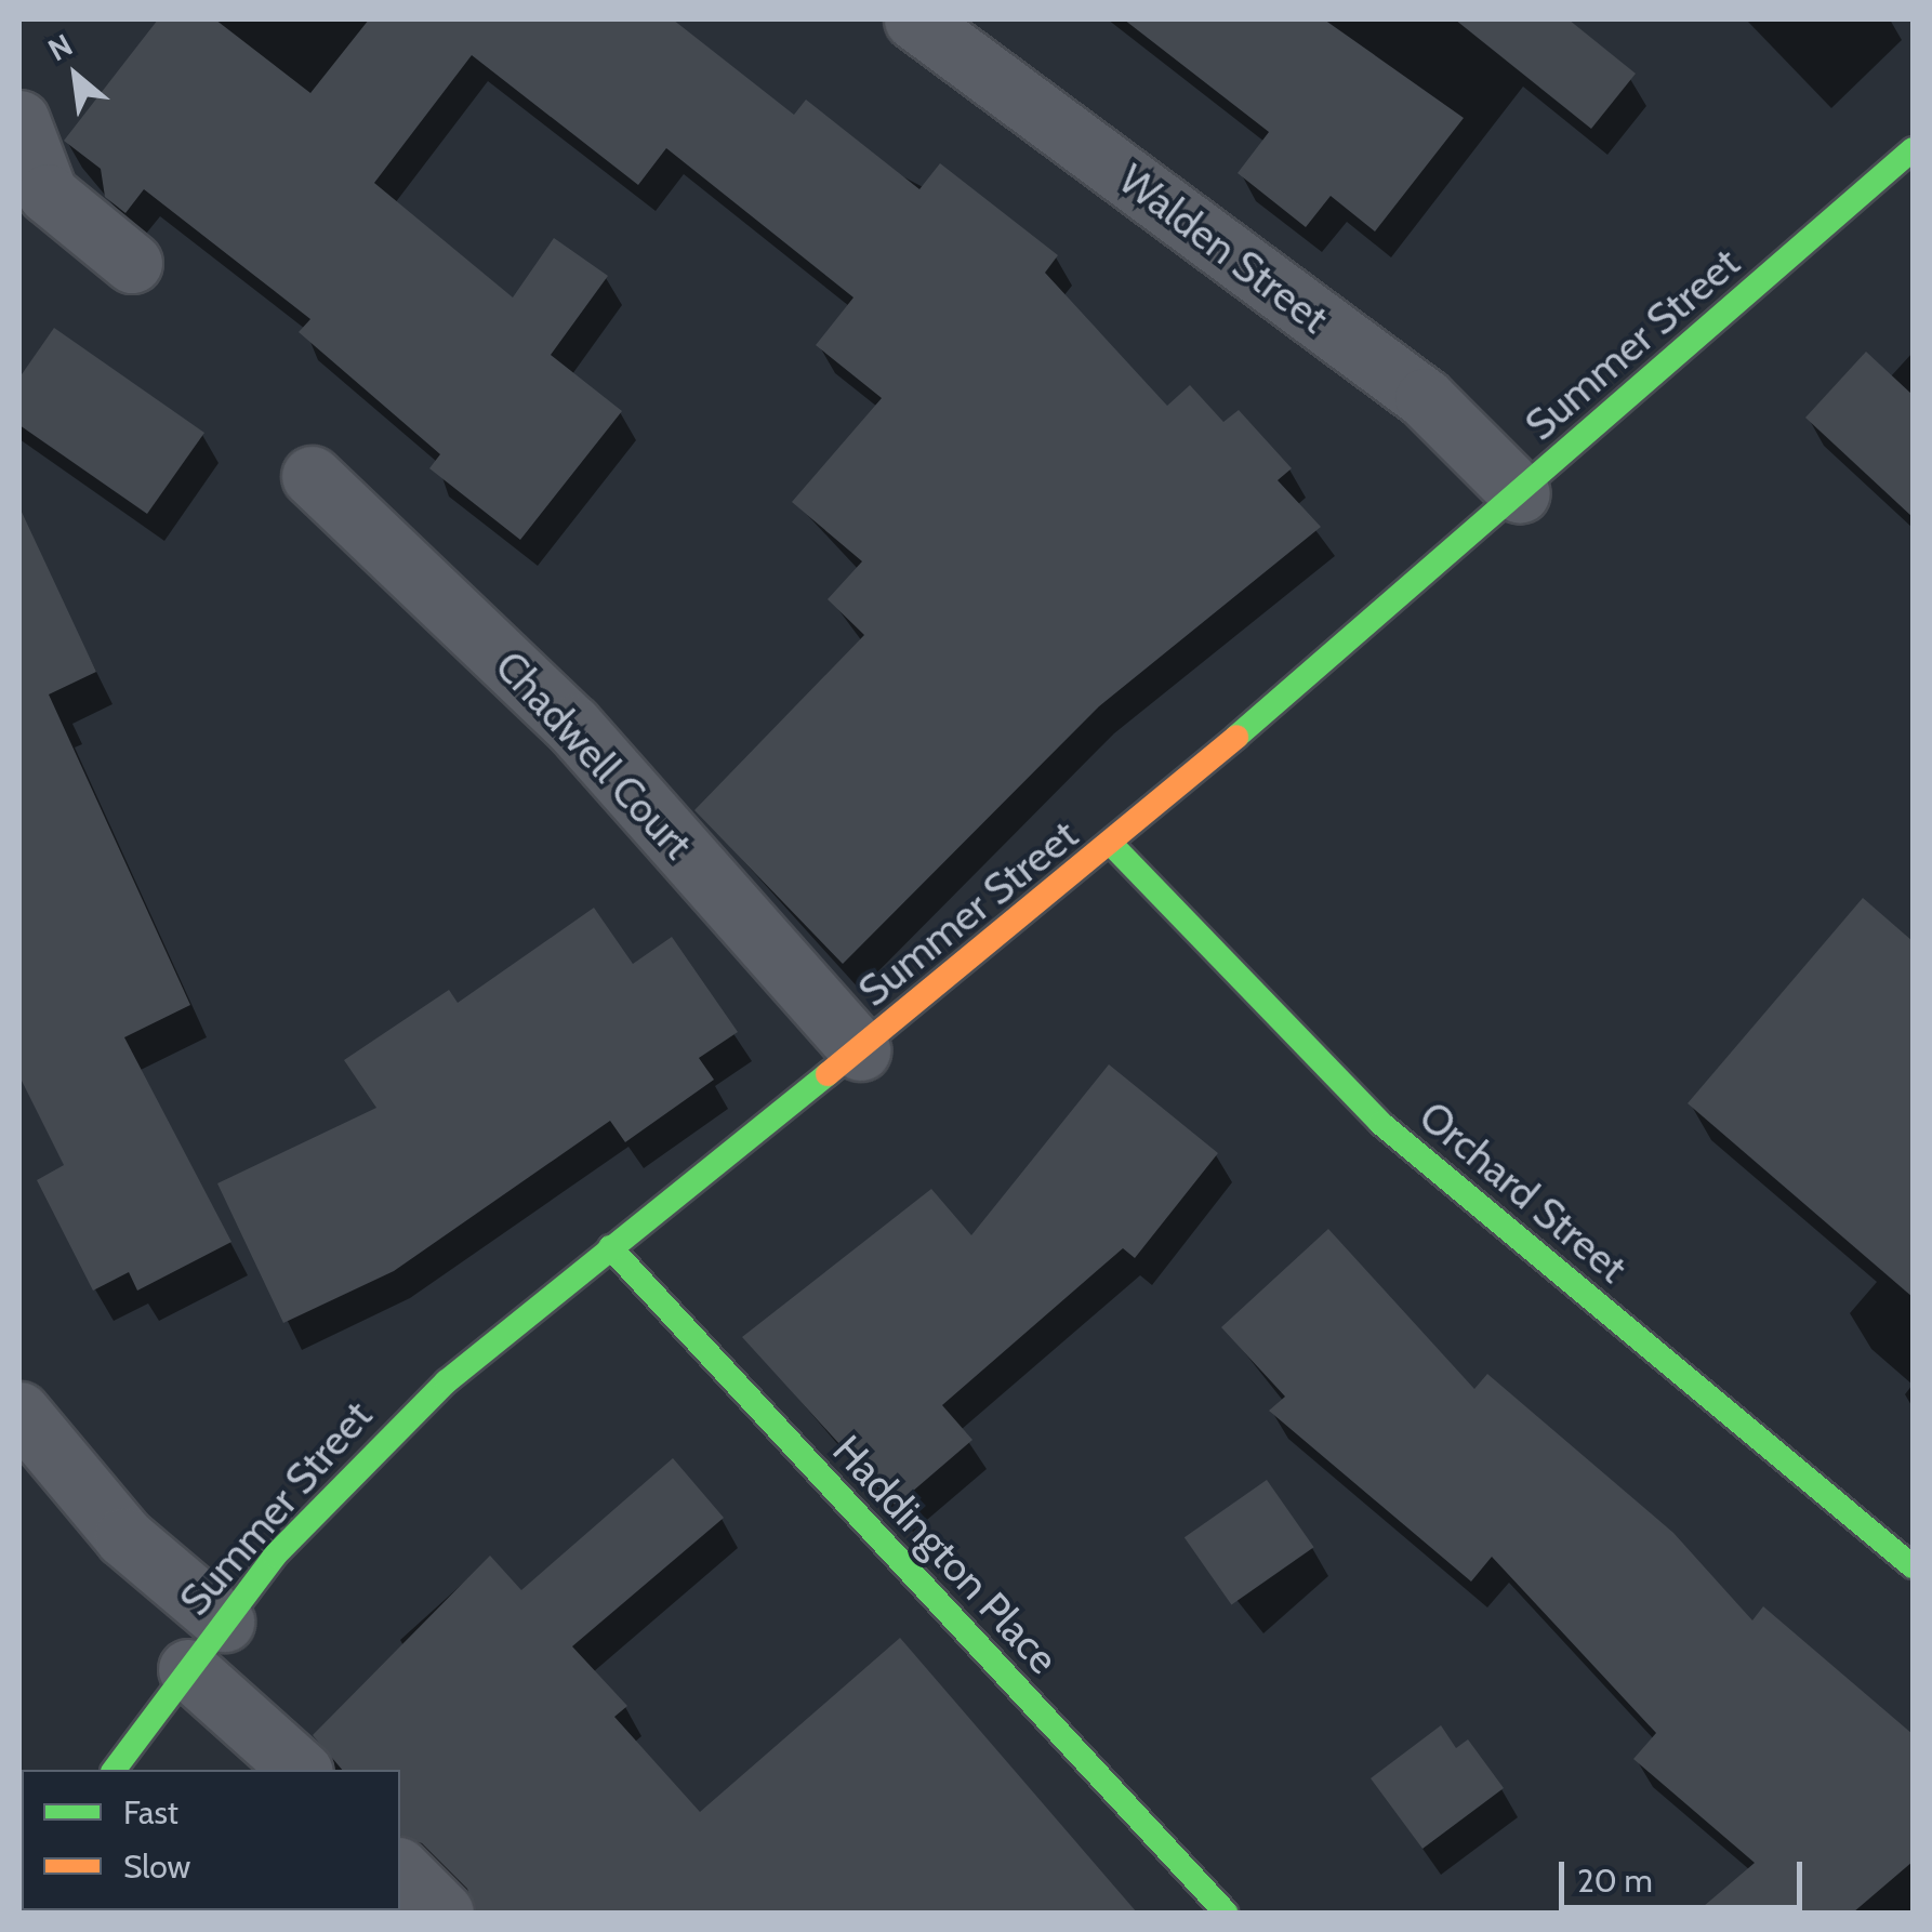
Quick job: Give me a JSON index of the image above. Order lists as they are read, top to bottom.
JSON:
{
  "streets": {
    "main road": ["Summer Street", "Orchard Street", "Haddington Place"],
    "street": ["Walden Street", "Chadwell Court"]
  },
  "crossings": [
    ["Walden Street", "Summer Street"],
    ["Summer Street", "Chadwell Court"],
    ["Summer Street", "Orchard Street"],
    ["Summer Street", "Haddington Place"]
  ],
  "legend": ["Fast", "Slow"],
  "scale_bar": "20 m",
  "north": "top left"
}
